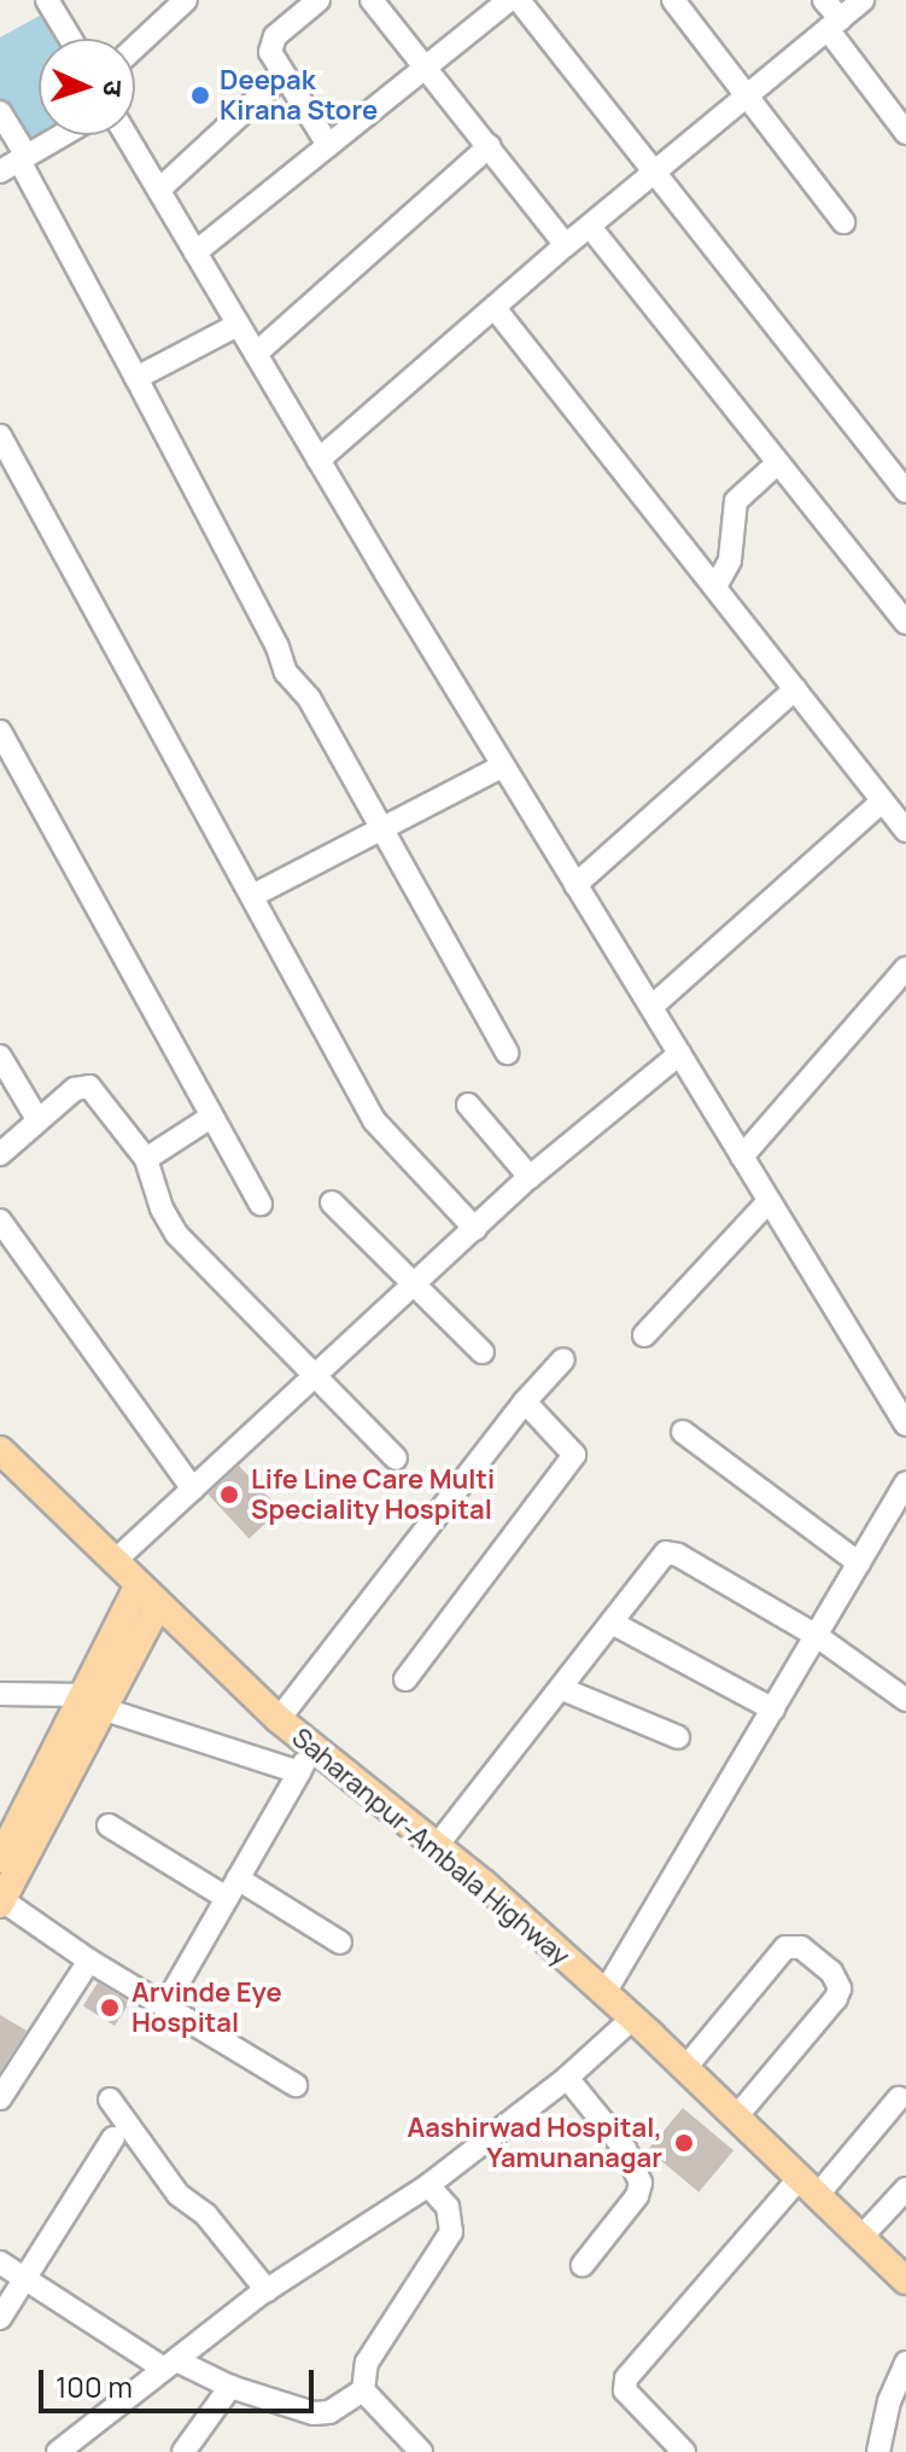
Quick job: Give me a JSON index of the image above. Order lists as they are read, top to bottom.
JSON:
{
  "streets": {
    "main road": ["Saharanpur-Ambala Highway"]
  },
  "places": [
    "Deepak Kirana Store",
    "Life Line Care Multi Speciality Hospital",
    "Arvinde Eye Hospital",
    "Aashirwad Hospital, Yamunanagar"
  ],
  "scale_bar": "100 m",
  "north": "right"
}
